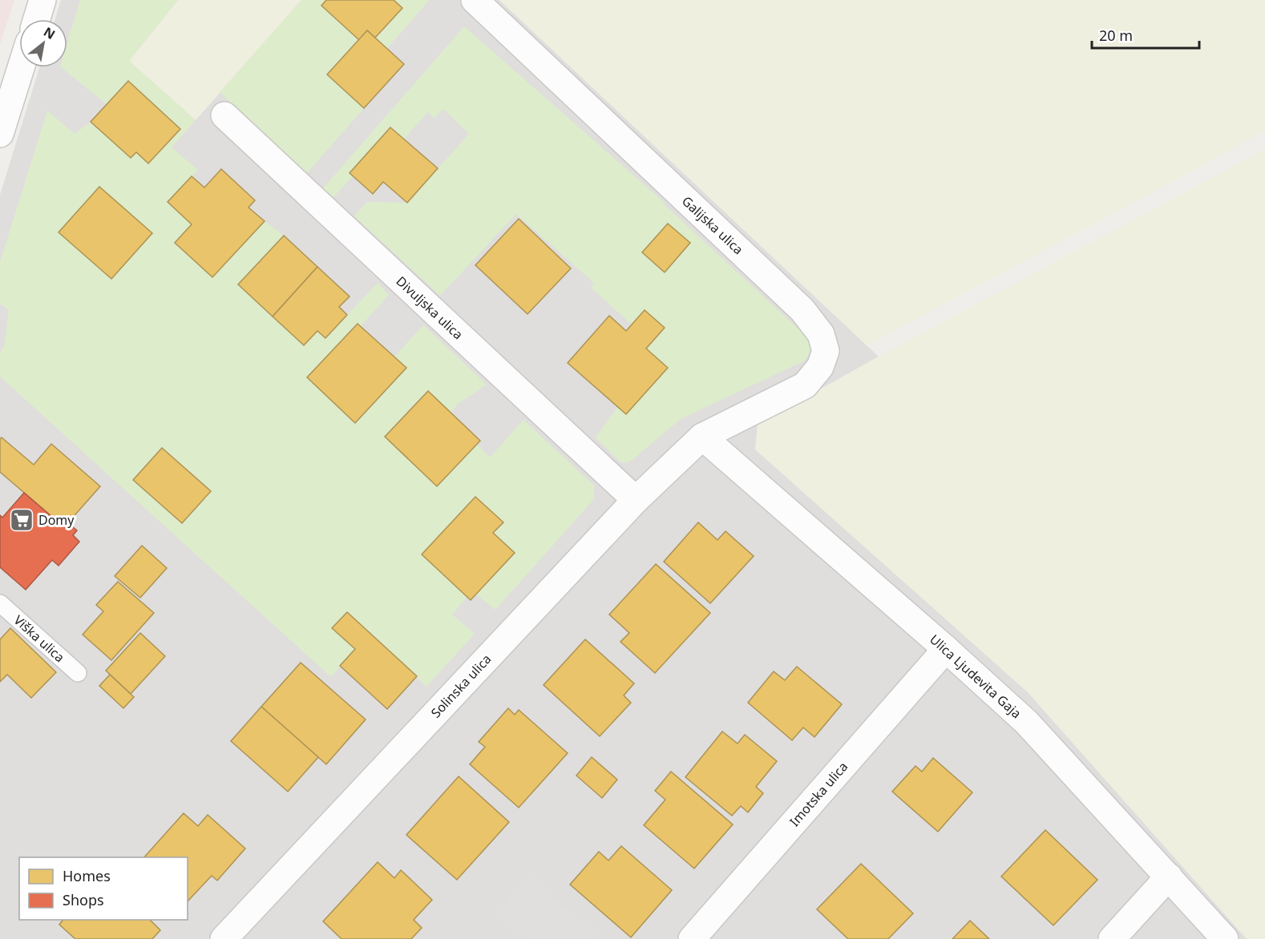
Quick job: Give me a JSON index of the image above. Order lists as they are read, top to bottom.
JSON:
{
  "streets": {
    "street": [
      "Galijska ulica",
      "Divuljska ulica",
      "Ulica Ljudevita Gaja",
      "Solinska ulica",
      "Imotska ulica"
    ],
    "lane": ["Viška ulica"]
  },
  "crossings": [
    ["Galijska ulica", "Ulica Ljudevita Gaja"],
    ["Galijska ulica", "Solinska ulica"],
    ["Divuljska ulica", "Solinska ulica"],
    ["Ulica Ljudevita Gaja", "Solinska ulica"],
    ["Ulica Ljudevita Gaja", "Imotska ulica"]
  ],
  "places": {
    "supermarket": ["Domy"]
  },
  "legend": ["Homes", "Shops"],
  "scale_bar": "20 m",
  "north": "top right"
}
